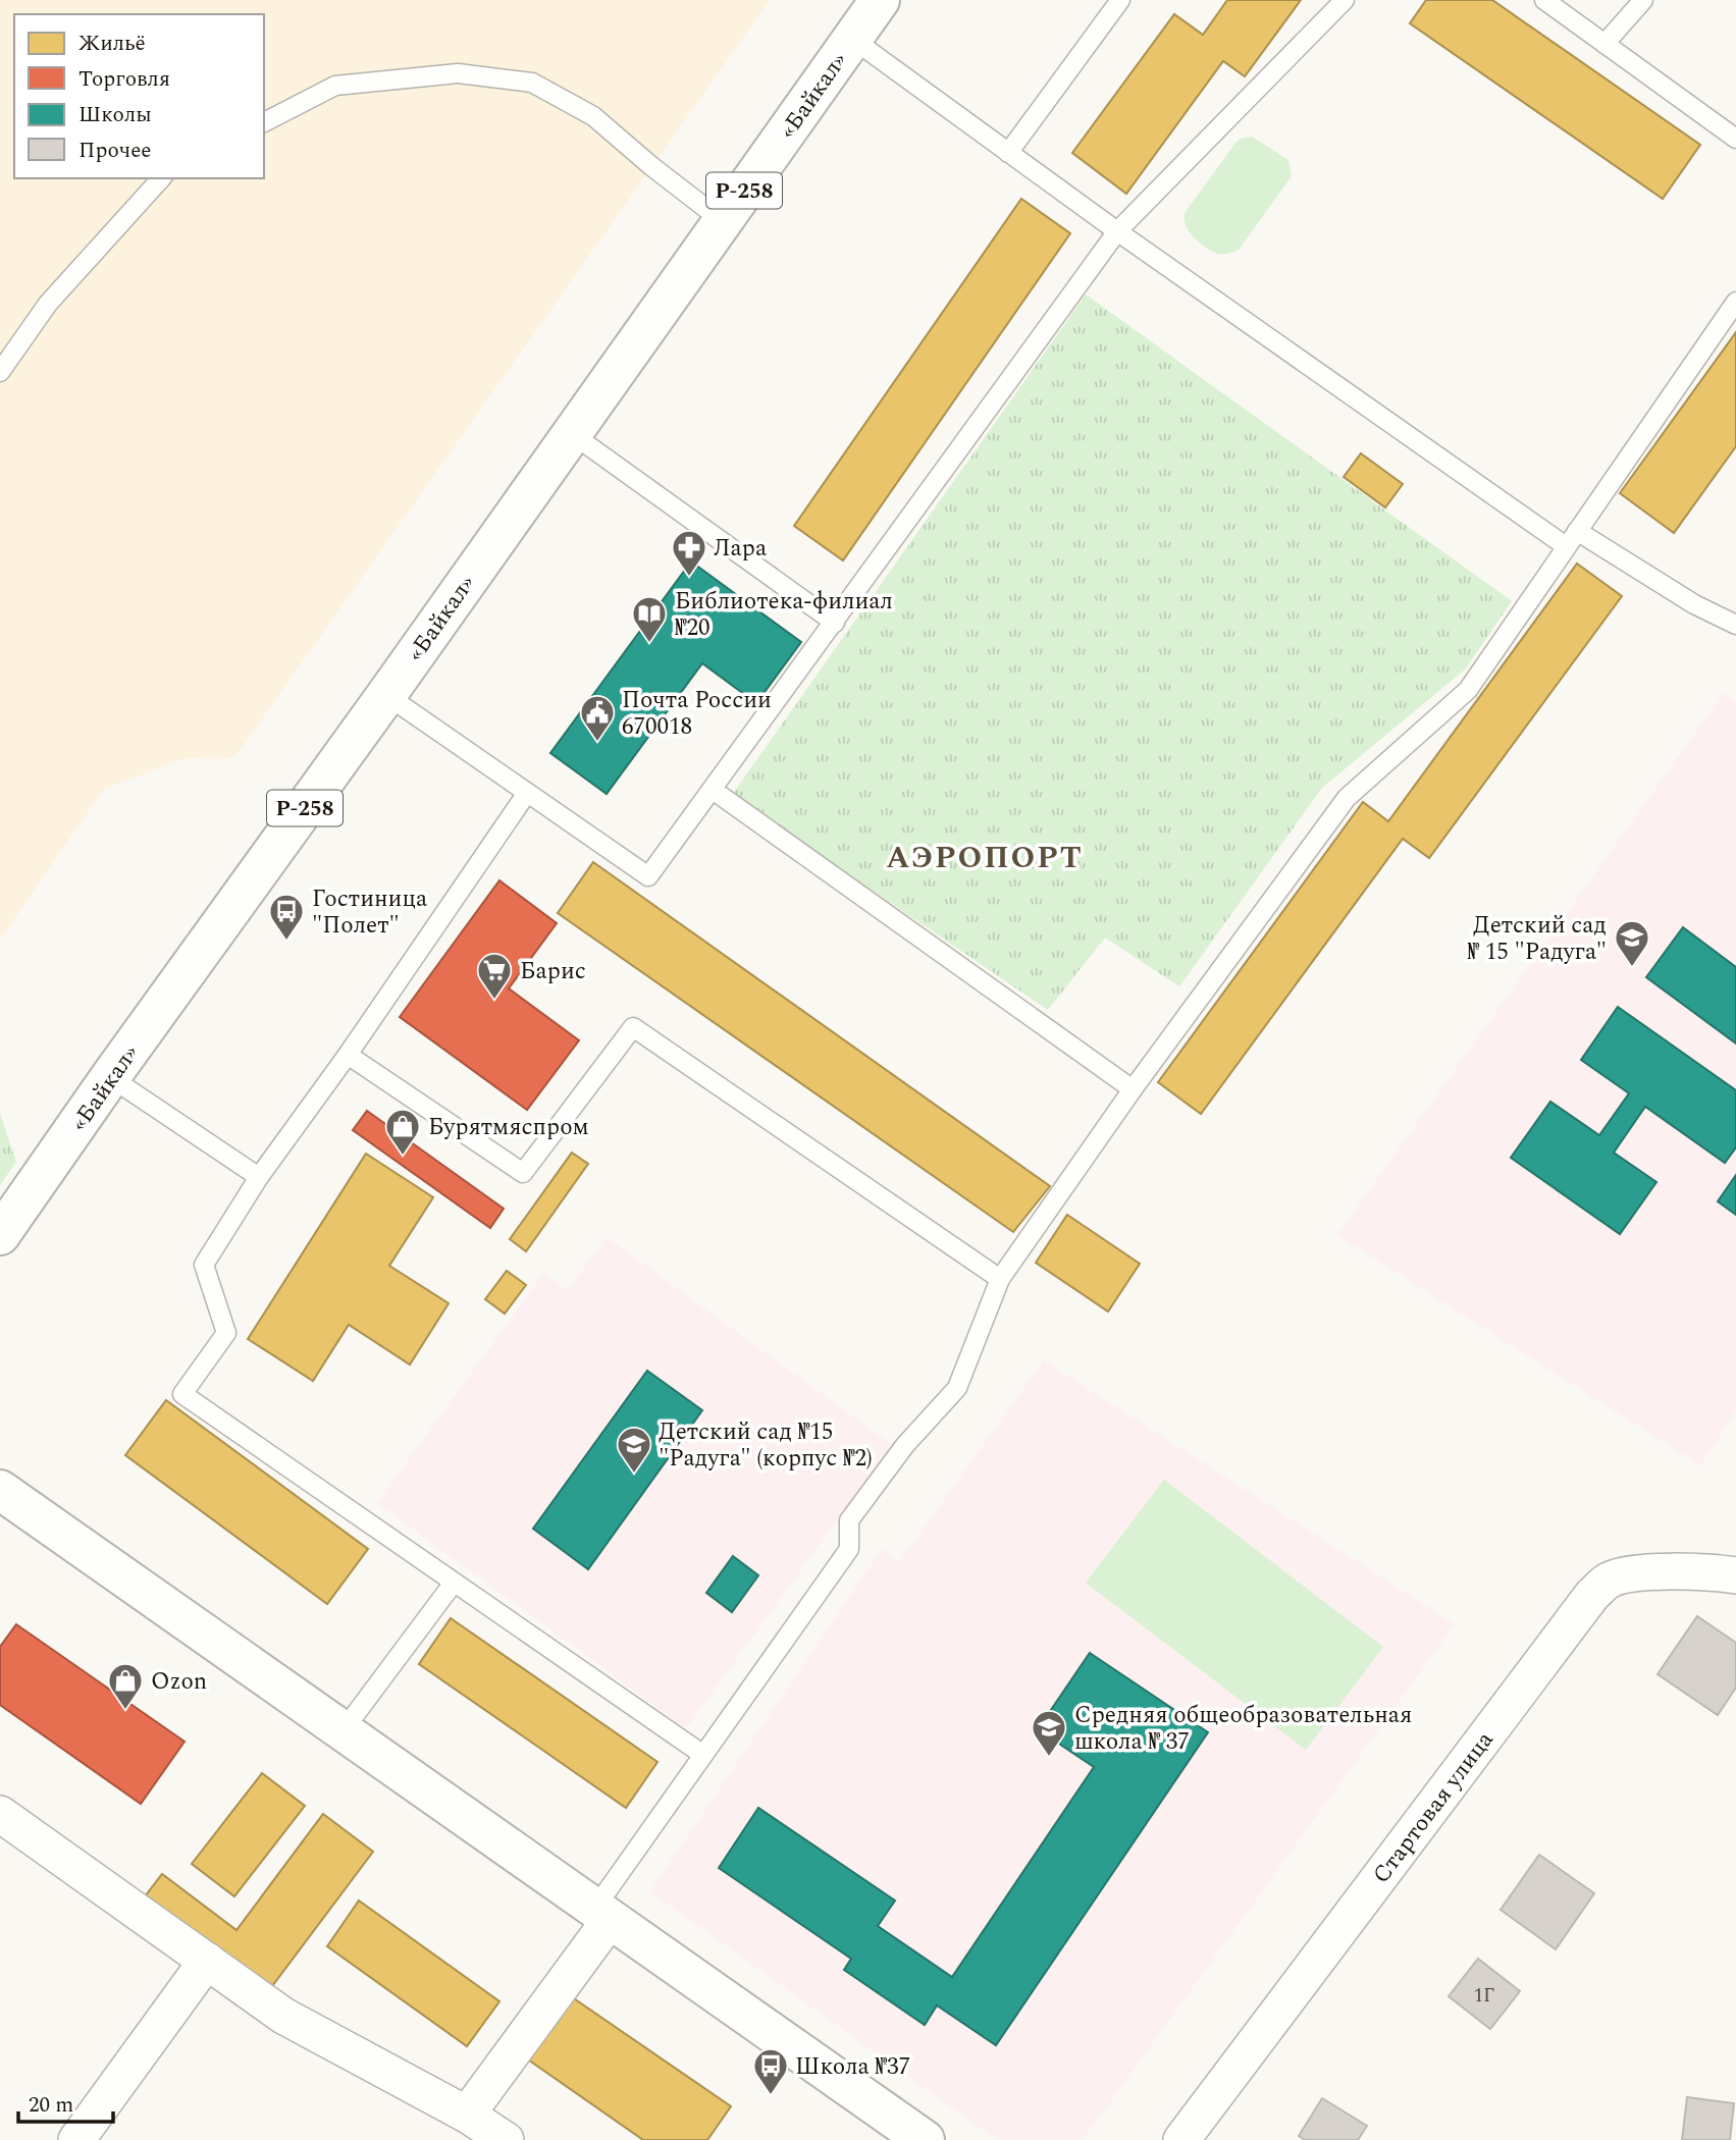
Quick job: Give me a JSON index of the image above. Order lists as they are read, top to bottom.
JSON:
{
  "streets": {
    "main road": ["«Байкал»", "Р-258"],
    "street": ["Стартовая улица"]
  },
  "districts": ["АЭРОПОРТ"],
  "places": {
    "pharmacy": ["Лара"],
    "library": ["Библиотека-филиал №20"],
    "public building": ["Почта России 670018"],
    "bus stop": ["Гостиница \"Полет\"", "Школа №37"],
    "school or university": ["Детский сад № 15 \"Радуга\"", "Детский сад №15 \"Радуга\" (корпус №2)", "Средняя общеобразовательная школа № 37"],
    "supermarket": ["Барис"],
    "shop": ["Бурятмяспром", "Ozon"]
  },
  "house_numbers": ["1Г"],
  "legend": [
    "Жильё",
    "Торговля",
    "Школы",
    "Прочее"
  ],
  "scale_bar": "20 m"
}
